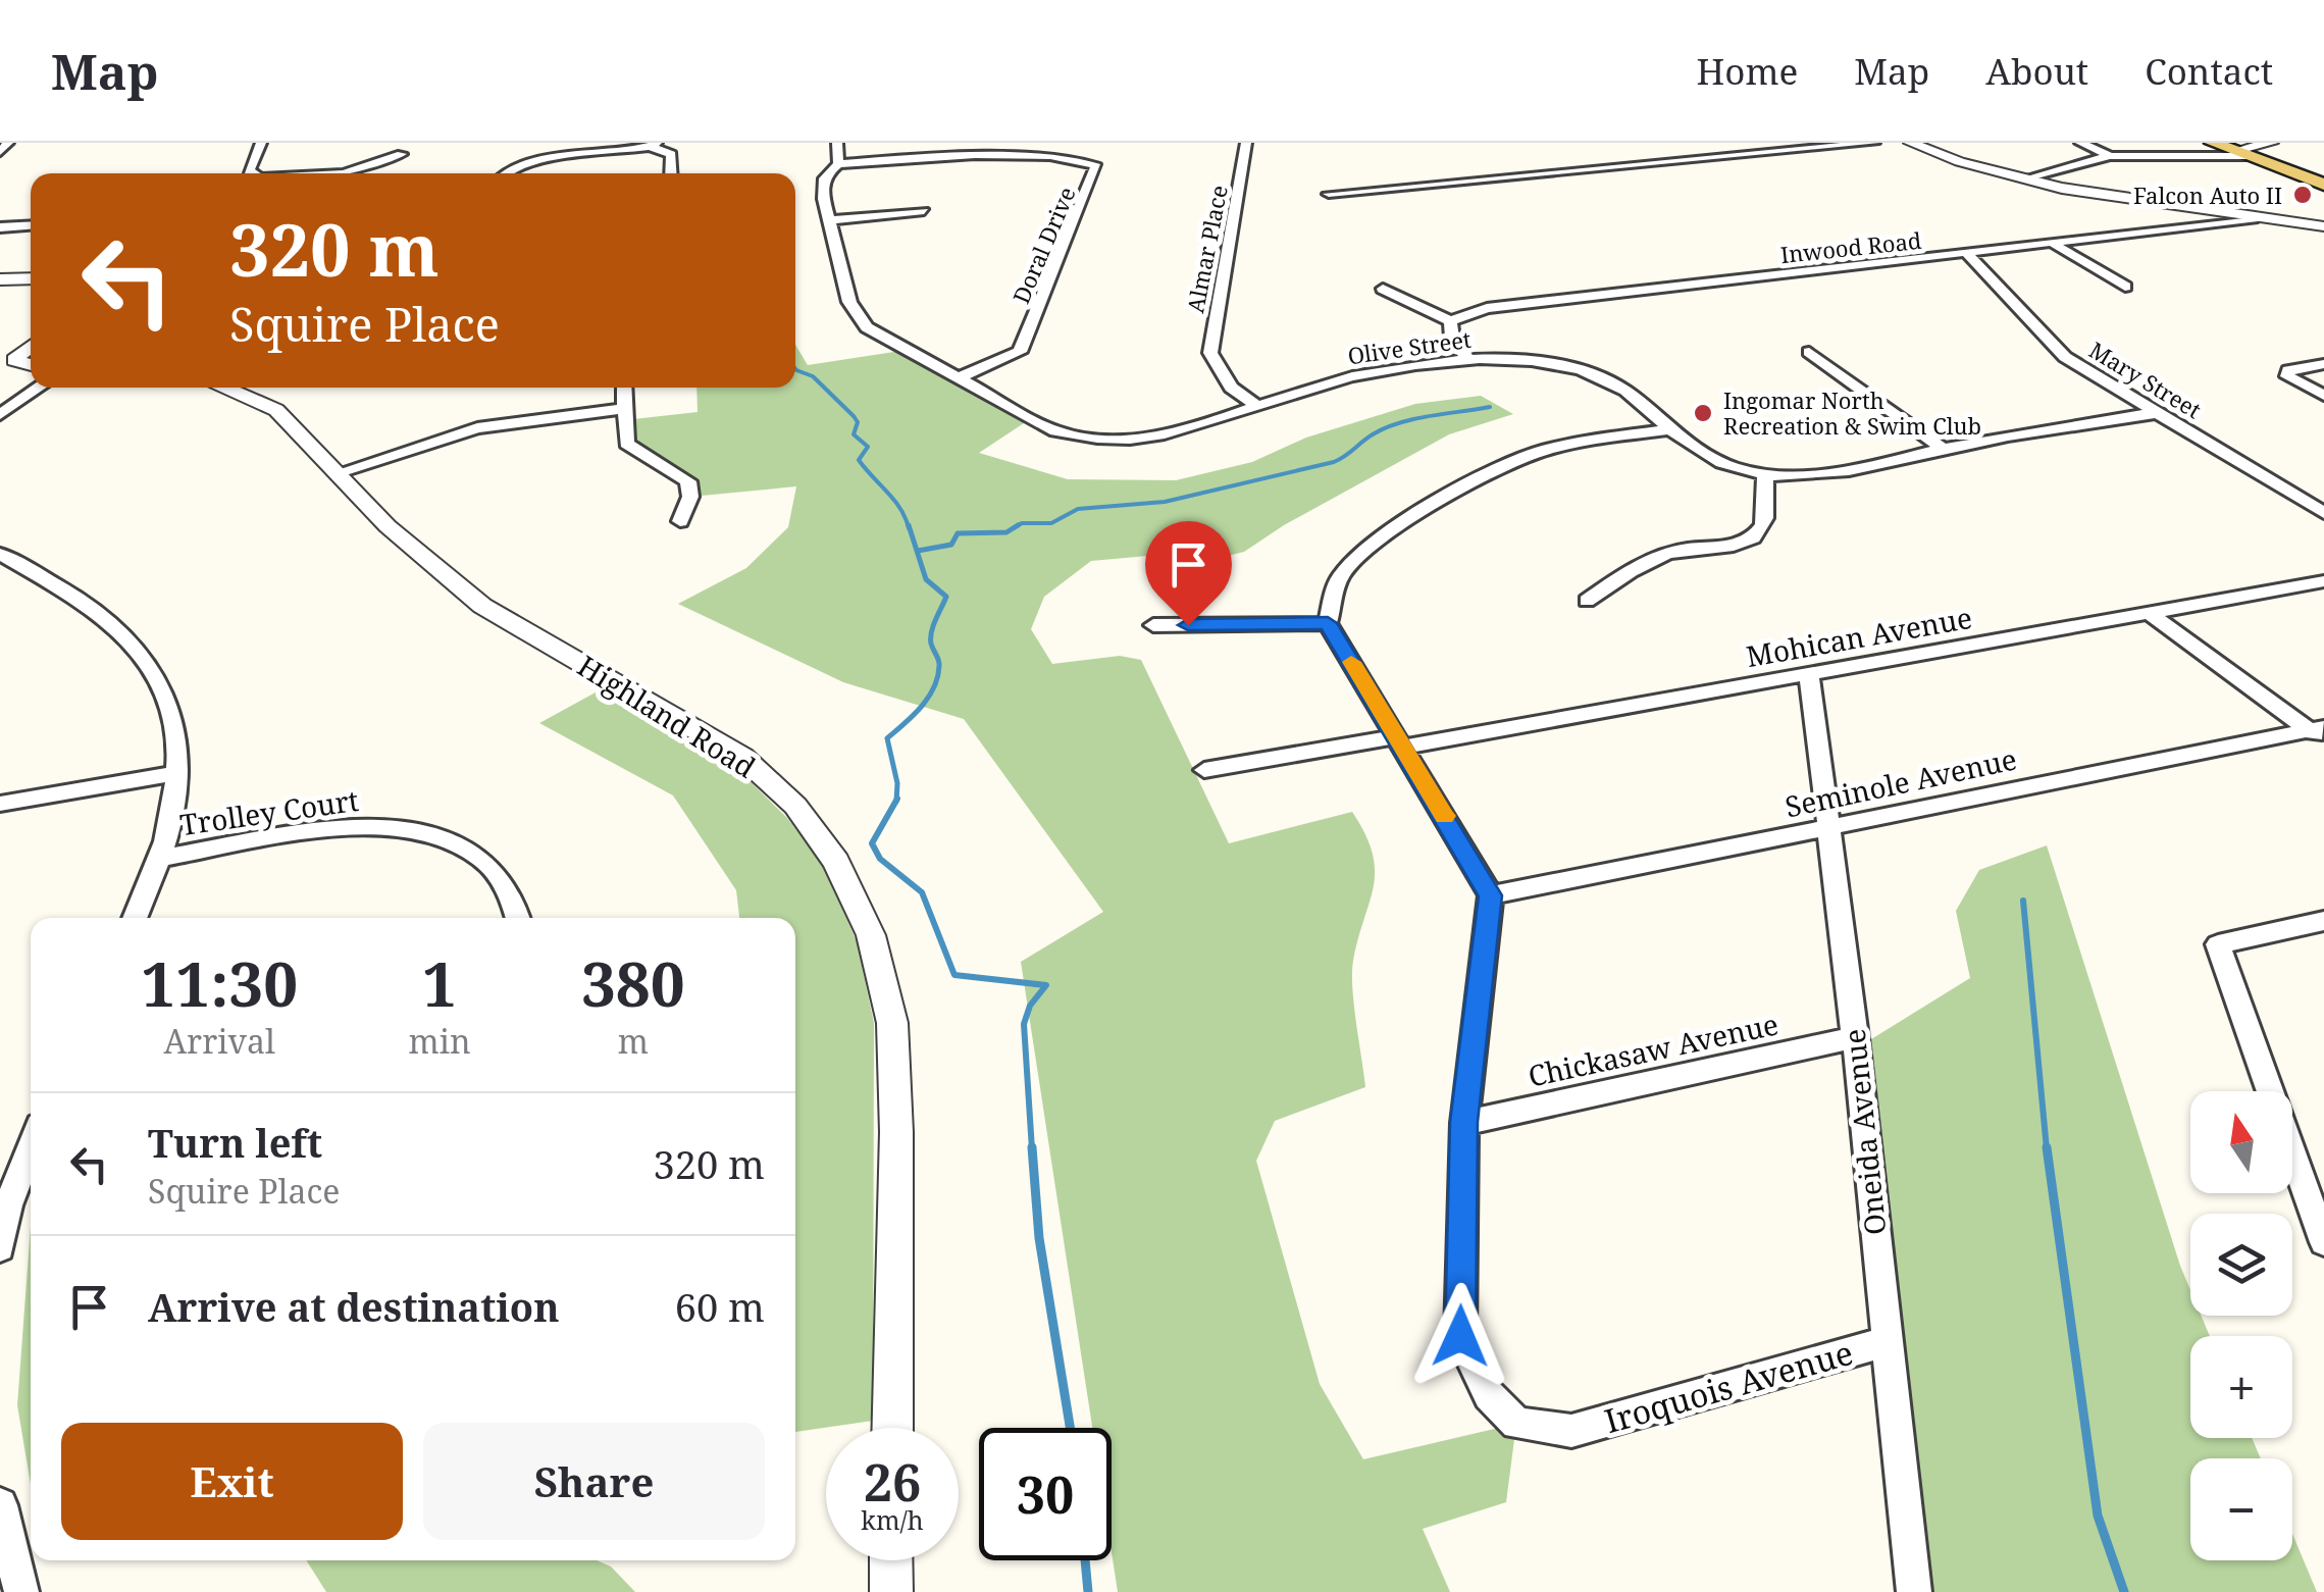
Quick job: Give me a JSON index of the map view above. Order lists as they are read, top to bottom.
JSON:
{
  "streets": {
    "street": [
      "Doral Drive",
      "Inwood Road",
      "Almar Place",
      "Olive Street",
      "Mary Street",
      "Mohican Avenue",
      "Highland Road",
      "Seminole Avenue",
      "Trolley Court",
      "Chickasaw Avenue",
      "Oneida Avenue",
      "Iroquois Avenue"
    ]
  },
  "crossings": [
    ["Doral Drive", "Olive Street"],
    ["Inwood Road", "Mary Street"],
    ["Almar Place", "Olive Street"],
    ["Olive Street", "Mary Street"],
    ["Mohican Avenue", "Oneida Avenue"],
    ["Seminole Avenue", "Oneida Avenue"],
    ["Chickasaw Avenue", "Oneida Avenue"],
    ["Chickasaw Avenue", "Iroquois Avenue"],
    ["Oneida Avenue", "Iroquois Avenue"]
  ],
  "places": ["Falcon Auto II", "Ingomar North Recreation & Swim Club"],
  "north": "top",
  "page": {
    "header": "Map",
    "nav": [
      "Home",
      "Map",
      "About",
      "Contact"
    ],
    "turn": ["320 m", "Squire Place"],
    "eta": [
      "11:30",
      "Arrival",
      "1",
      "min",
      "380",
      "m"
    ],
    "map_buttons": ["+", "−"],
    "list": [
      {
        "name": "Turn left",
        "note": "Squire Place",
        "value": "320 m"
      },
      {
        "name": "Arrive at destination",
        "value": "60 m"
      }
    ],
    "buttons": ["Exit", "Share"],
    "speed": "26 km/h",
    "limit": "30"
  }
}
